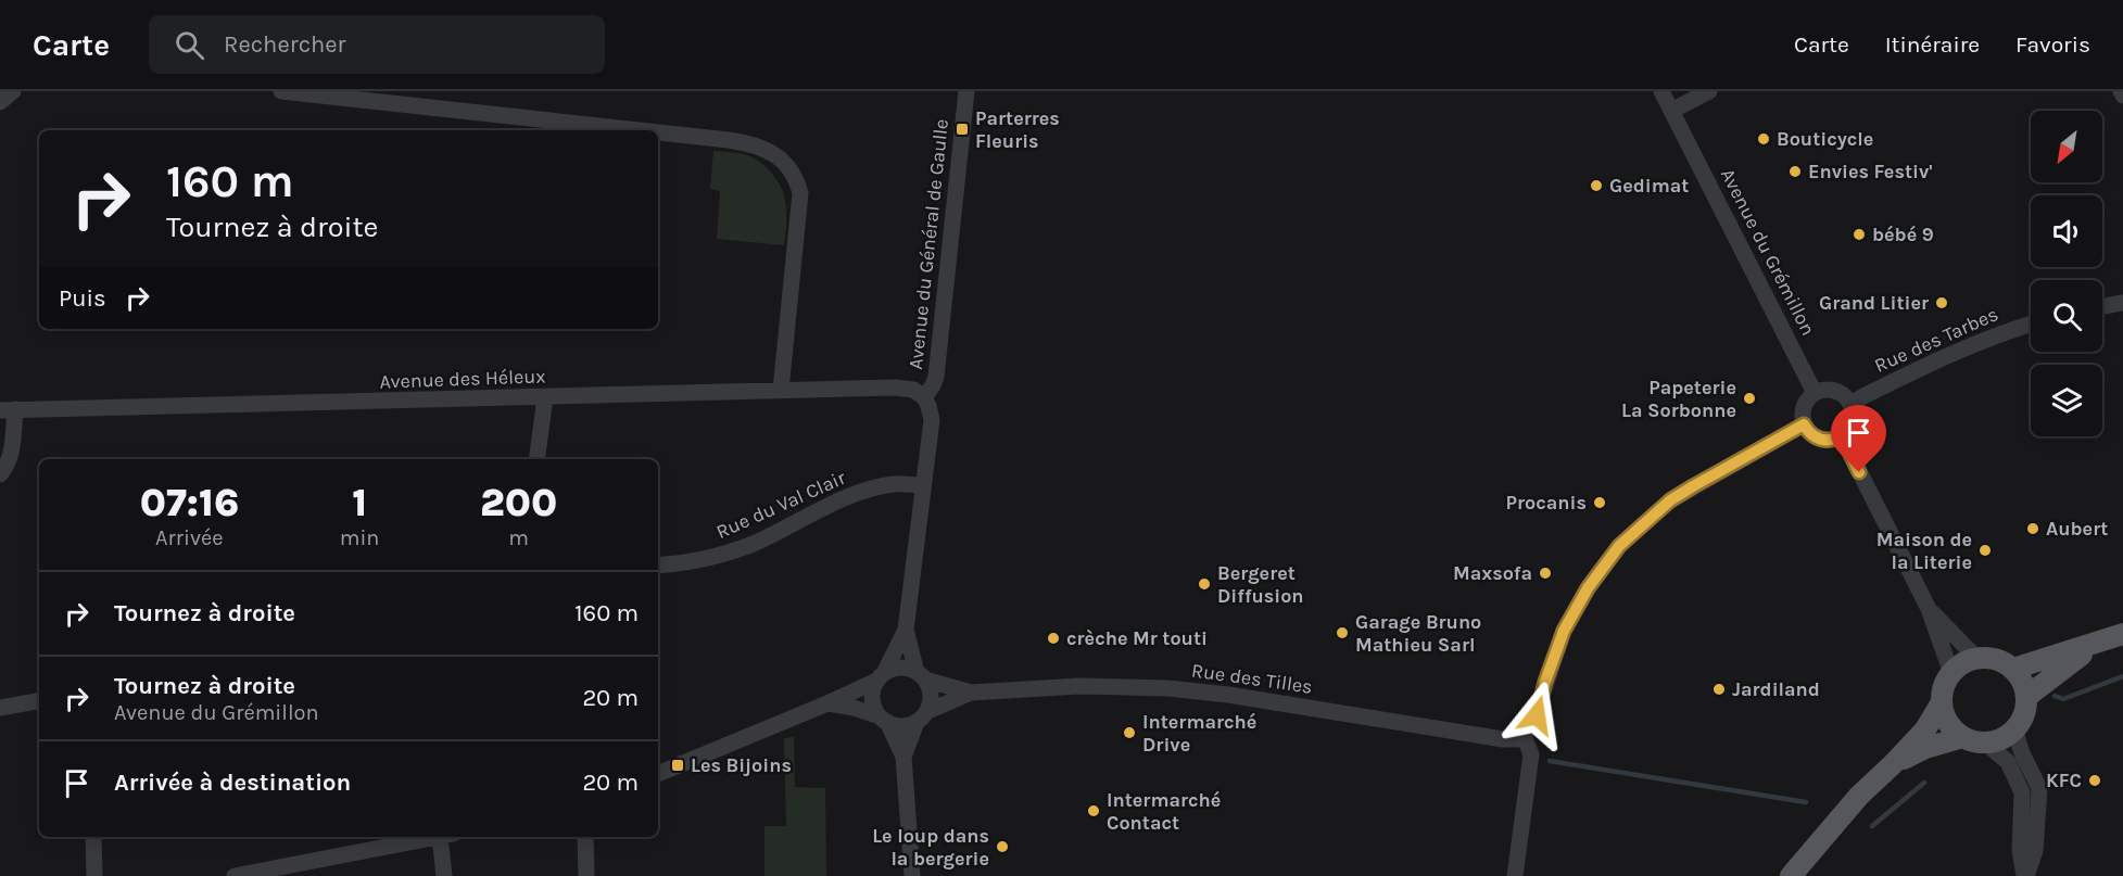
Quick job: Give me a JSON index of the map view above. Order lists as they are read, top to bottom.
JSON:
{
  "streets": {
    "street": [
      "Avenue du Général de Gaulle",
      "Avenue du Grémillon",
      "Rue des Tarbes",
      "Avenue des Héleux",
      "Rue du Val Clair",
      "Rue des Tilles"
    ]
  },
  "crossings": [
    ["Avenue du Général de Gaulle", "Avenue des Héleux"],
    ["Avenue du Général de Gaulle", "Rue du Val Clair"],
    ["Avenue du Général de Gaulle", "Rue des Tilles"],
    ["Avenue du Grémillon", "Rue des Tarbes"]
  ],
  "places": {
    "transit": ["Parterres Fleuris", "Les Bijoins"],
    "other": [
      "Bouticycle",
      "Envies Festiv'",
      "Gedimat",
      "bébé 9",
      "Grand Litier",
      "Papeterie La Sorbonne",
      "Procanis",
      "Aubert",
      "Maison de la Literie",
      "Maxsofa",
      "Bergeret Diffusion",
      "Garage Bruno Mathieu Sarl",
      "crèche Mr touti",
      "Jardiland",
      "Intermarché Drive",
      "KFC",
      "Intermarché Contact",
      "Le loup dans la bergerie"
    ]
  },
  "north": "bottom left",
  "page": {
    "header": "Carte",
    "search": "Rechercher",
    "nav": ["Carte", "Itinéraire", "Favoris"],
    "turn": ["160 m", "Tournez à droite"],
    "then": "Puis",
    "eta": [
      "07:16",
      "Arrivée",
      "1",
      "min",
      "200",
      "m"
    ],
    "list": [
      {
        "name": "Tournez à droite",
        "value": "160 m"
      },
      {
        "name": "Tournez à droite",
        "note": "Avenue du Grémillon",
        "value": "20 m"
      },
      {
        "name": "Arrivée à destination",
        "value": "20 m"
      }
    ]
  }
}
